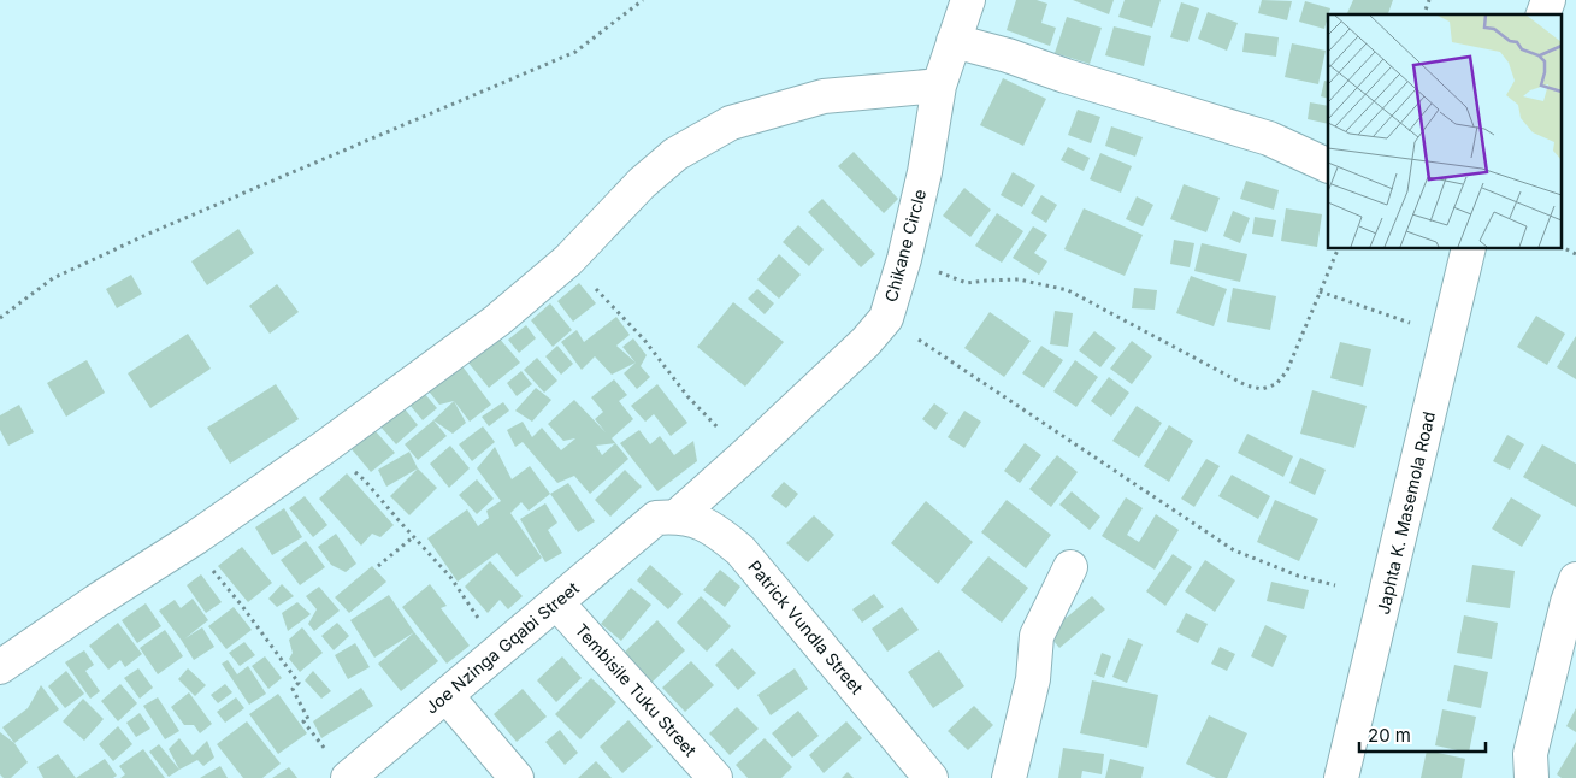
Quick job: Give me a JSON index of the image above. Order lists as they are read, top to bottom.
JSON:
{
  "streets": {
    "street": [
      "Chikane Circle",
      "Japhta K. Masemola Road",
      "Patrick Vundla Street",
      "Joe Nzinga Gqabi Street",
      "Tembisile Tuku Street"
    ]
  },
  "crossings": [
    ["Chikane Circle", "Patrick Vundla Street"],
    ["Chikane Circle", "Joe Nzinga Gqabi Street"],
    ["Patrick Vundla Street", "Joe Nzinga Gqabi Street"],
    ["Joe Nzinga Gqabi Street", "Tembisile Tuku Street"]
  ],
  "scale_bar": "20 m"
}
